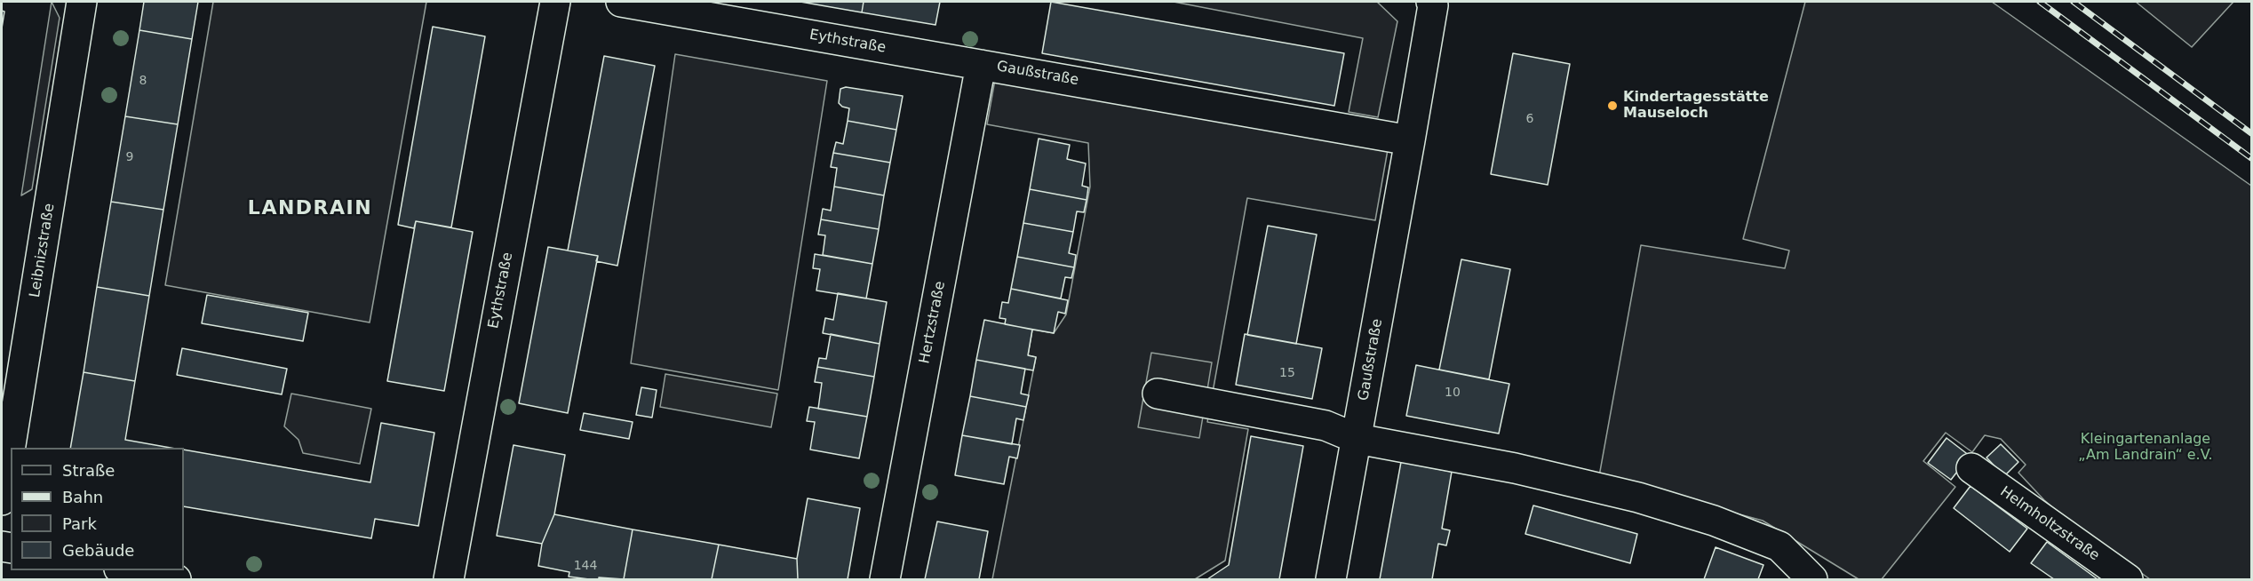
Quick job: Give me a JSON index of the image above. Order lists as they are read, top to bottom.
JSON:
{
  "streets": {
    "street": [
      "Eythstraße",
      "Gaußstraße",
      "Leibnizstraße",
      "Hertzstraße",
      "Helmholtzstraße"
    ]
  },
  "crossings": [
    ["Eythstraße", "Gaußstraße"],
    ["Eythstraße", "Hertzstraße"],
    ["Gaußstraße", "Hertzstraße"]
  ],
  "districts": ["LANDRAIN"],
  "parks": ["Kleingartenanlage „Am Landrain“ e.V."],
  "places": ["Kindertagesstätte Mauseloch"],
  "house_numbers": [
    "8",
    "6",
    "9",
    "15",
    "10",
    "144"
  ],
  "legend": [
    "Straße",
    "Bahn",
    "Park",
    "Gebäude"
  ]
}
